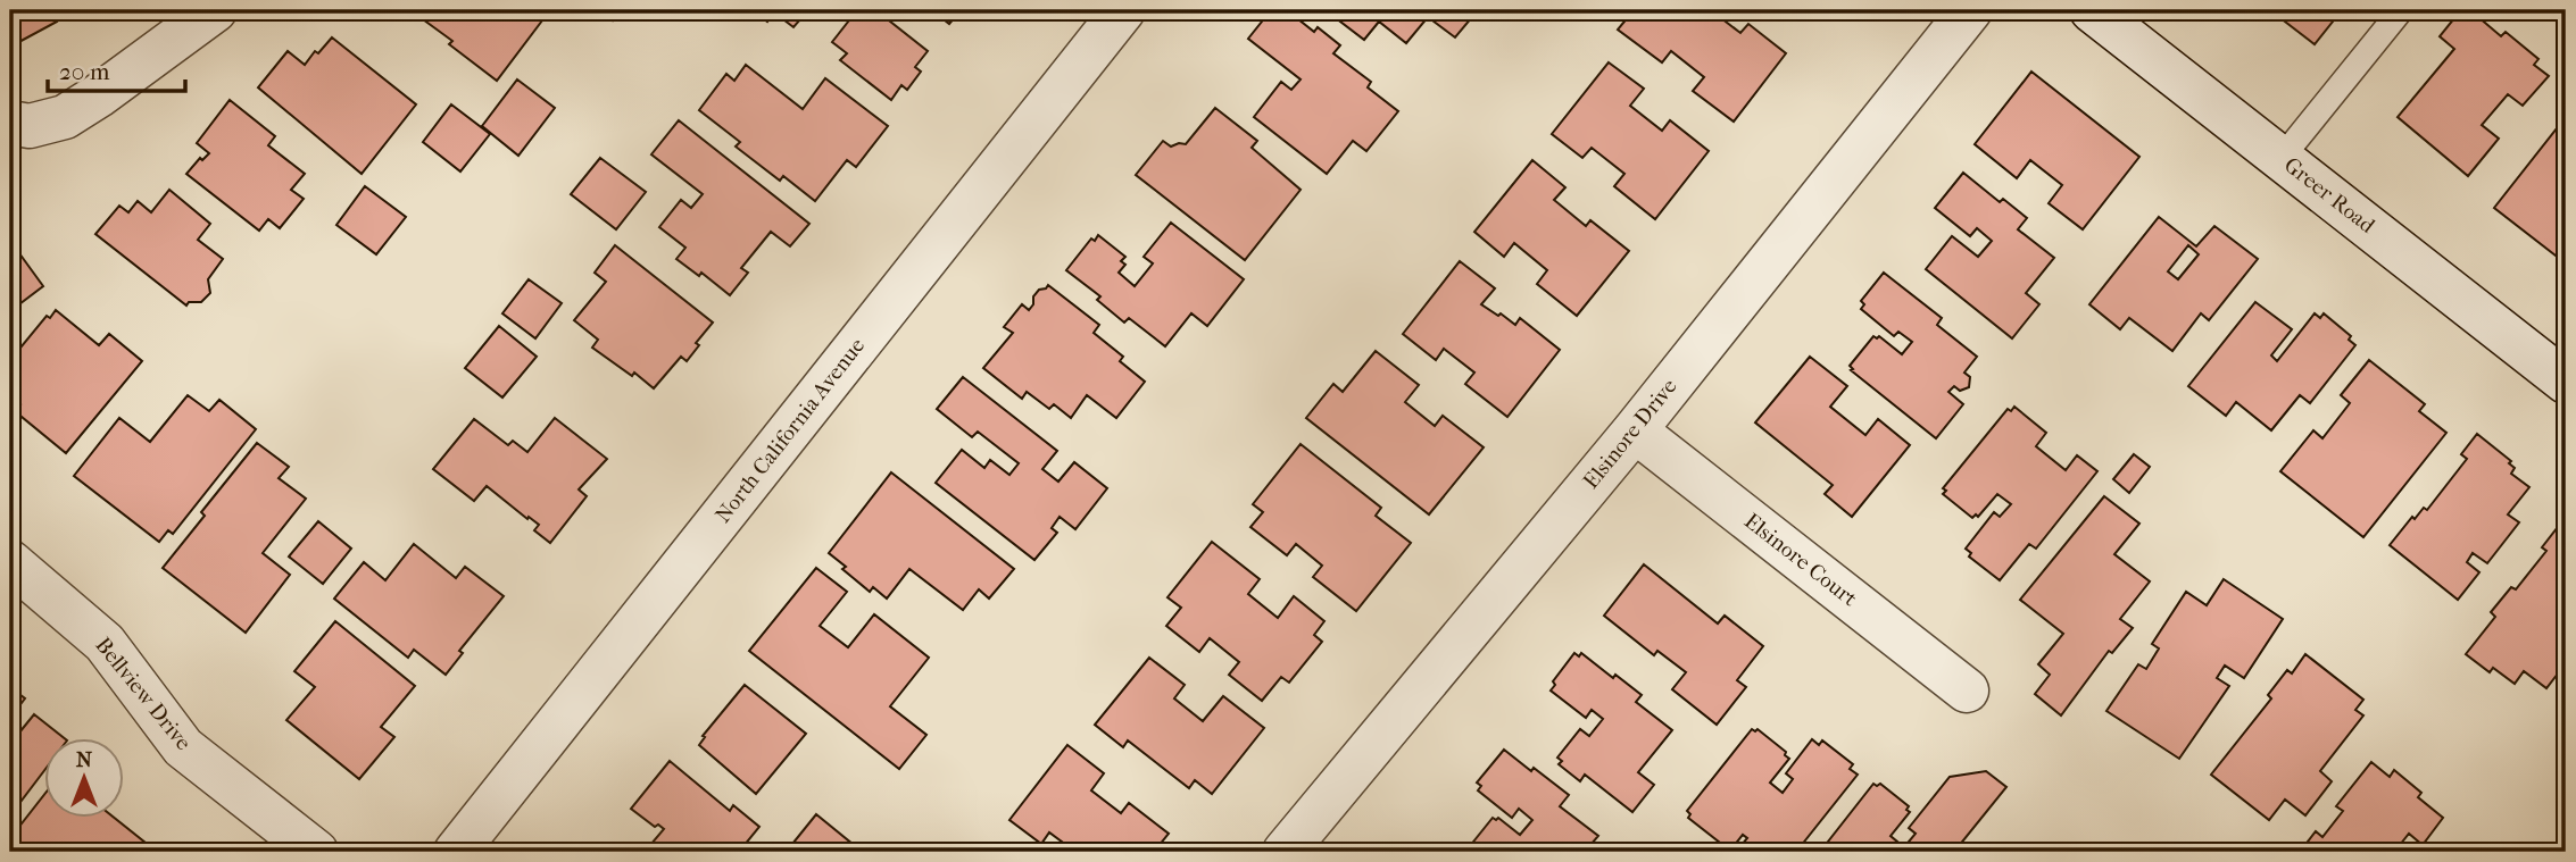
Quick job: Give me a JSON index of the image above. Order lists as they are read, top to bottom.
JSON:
{
  "streets": {
    "street": [
      "Greer Road",
      "North California Avenue",
      "Elsinore Drive",
      "Elsinore Court",
      "Bellview Drive"
    ]
  },
  "crossings": [
    ["Elsinore Drive", "Elsinore Court"]
  ],
  "scale_bar": "20 m",
  "north": "top"
}
